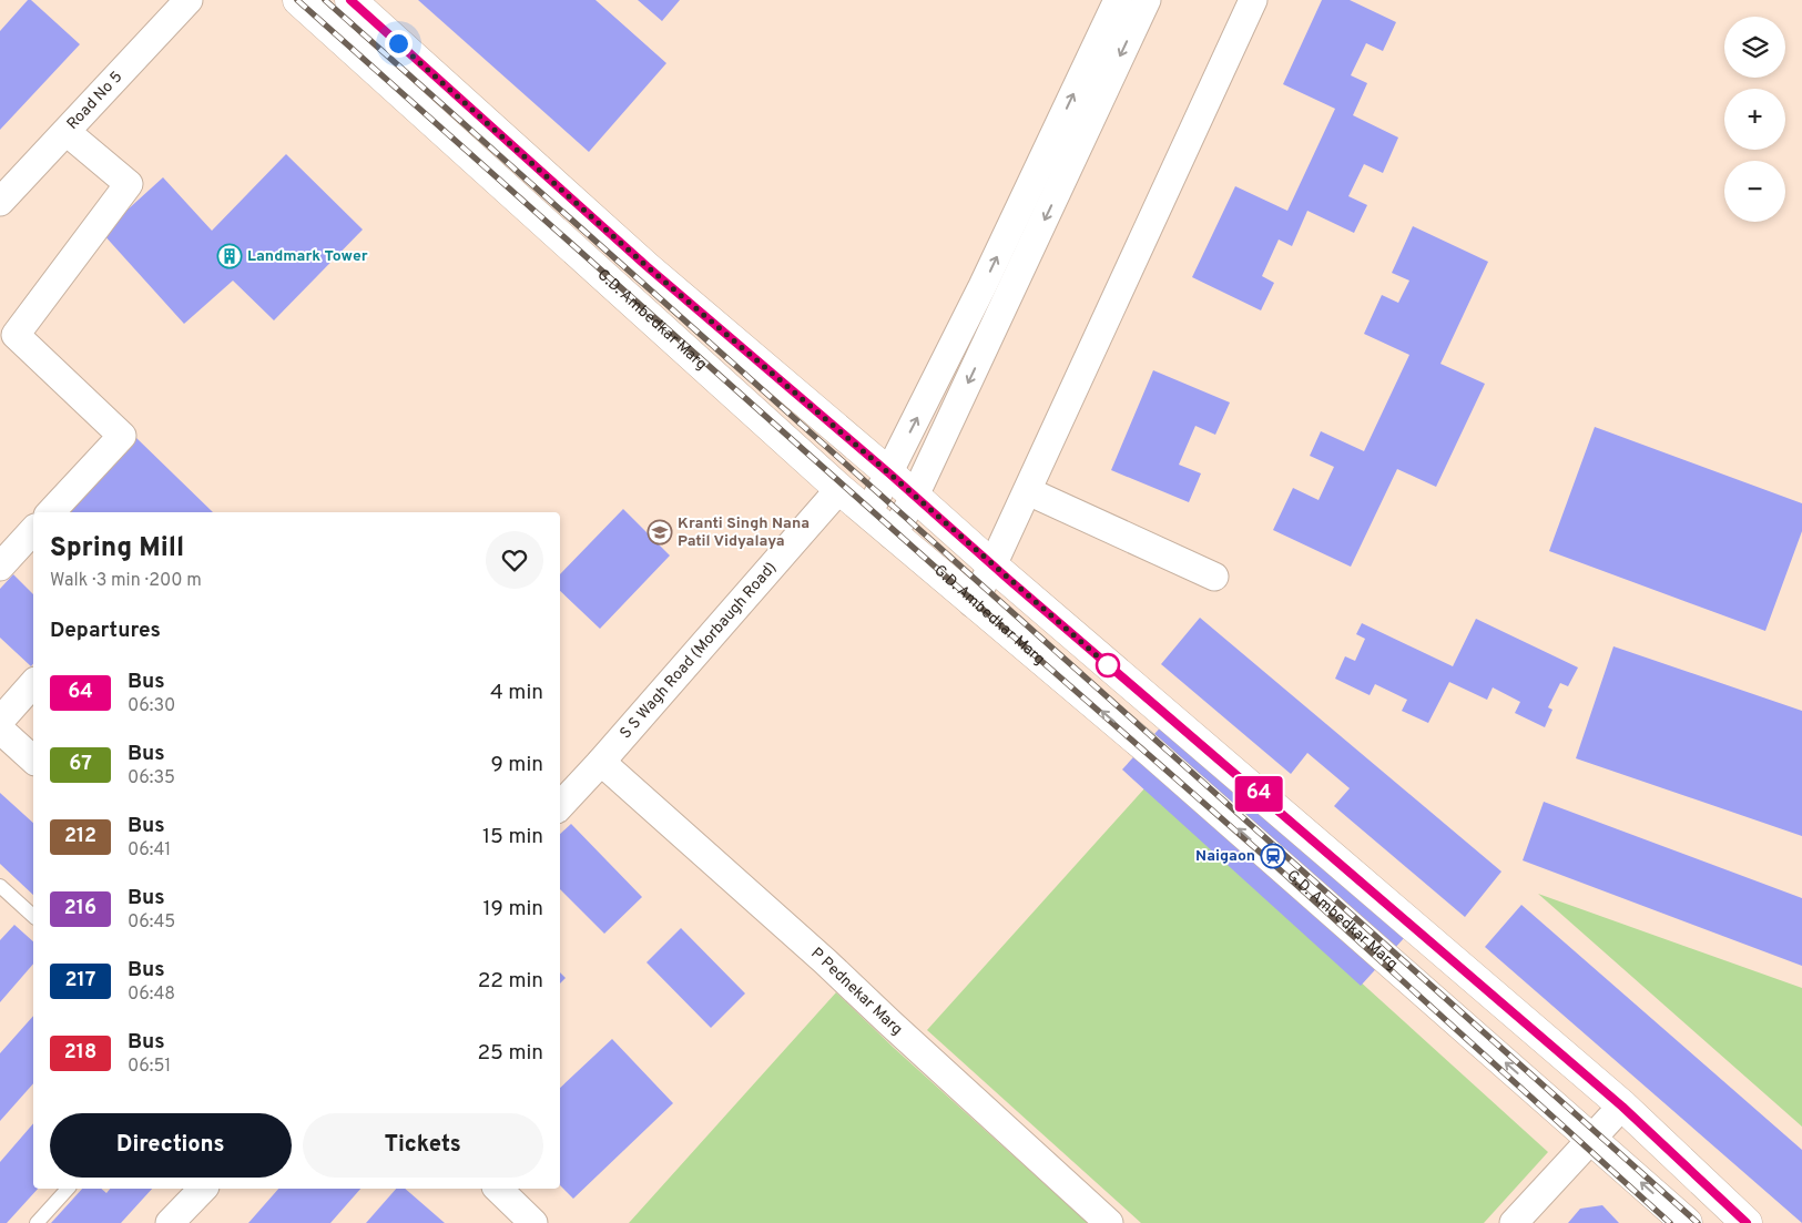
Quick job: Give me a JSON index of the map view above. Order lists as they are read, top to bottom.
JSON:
{
  "streets": {
    "main road": ["G.D. Ambedkar Marg"],
    "street": ["Road No 5", "S S Wagh Road (Morbaugh Road)", "P Pednekar Marg"]
  },
  "crossings": [
    ["G.D. Ambedkar Marg", "S S Wagh Road (Morbaugh Road)"],
    ["S S Wagh Road (Morbaugh Road)", "P Pednekar Marg"]
  ],
  "places": {
    "building": ["Landmark Tower"],
    "school or university": ["Kranti Singh Nana Patil Vidyalaya"],
    "station": ["Naigaon"]
  },
  "lines": ["bus line 64"],
  "page": {
    "on_map": "64",
    "map_buttons": ["+", "−"],
    "heading": [
      ["Spring Mill", "Walk · 3 min · 200 m"],
      "Departures"
    ],
    "list": [
      {
        "mark": "64",
        "name": "Bus",
        "note": "06:30",
        "value": "4 min"
      },
      {
        "mark": "67",
        "name": "Bus",
        "note": "06:35",
        "value": "9 min"
      },
      {
        "mark": "212",
        "name": "Bus",
        "note": "06:41",
        "value": "15 min"
      },
      {
        "mark": "216",
        "name": "Bus",
        "note": "06:45",
        "value": "19 min"
      },
      {
        "mark": "217",
        "name": "Bus",
        "note": "06:48",
        "value": "22 min"
      },
      {
        "mark": "218",
        "name": "Bus",
        "note": "06:51",
        "value": "25 min"
      }
    ],
    "buttons": ["Directions", "Tickets"]
  }
}
